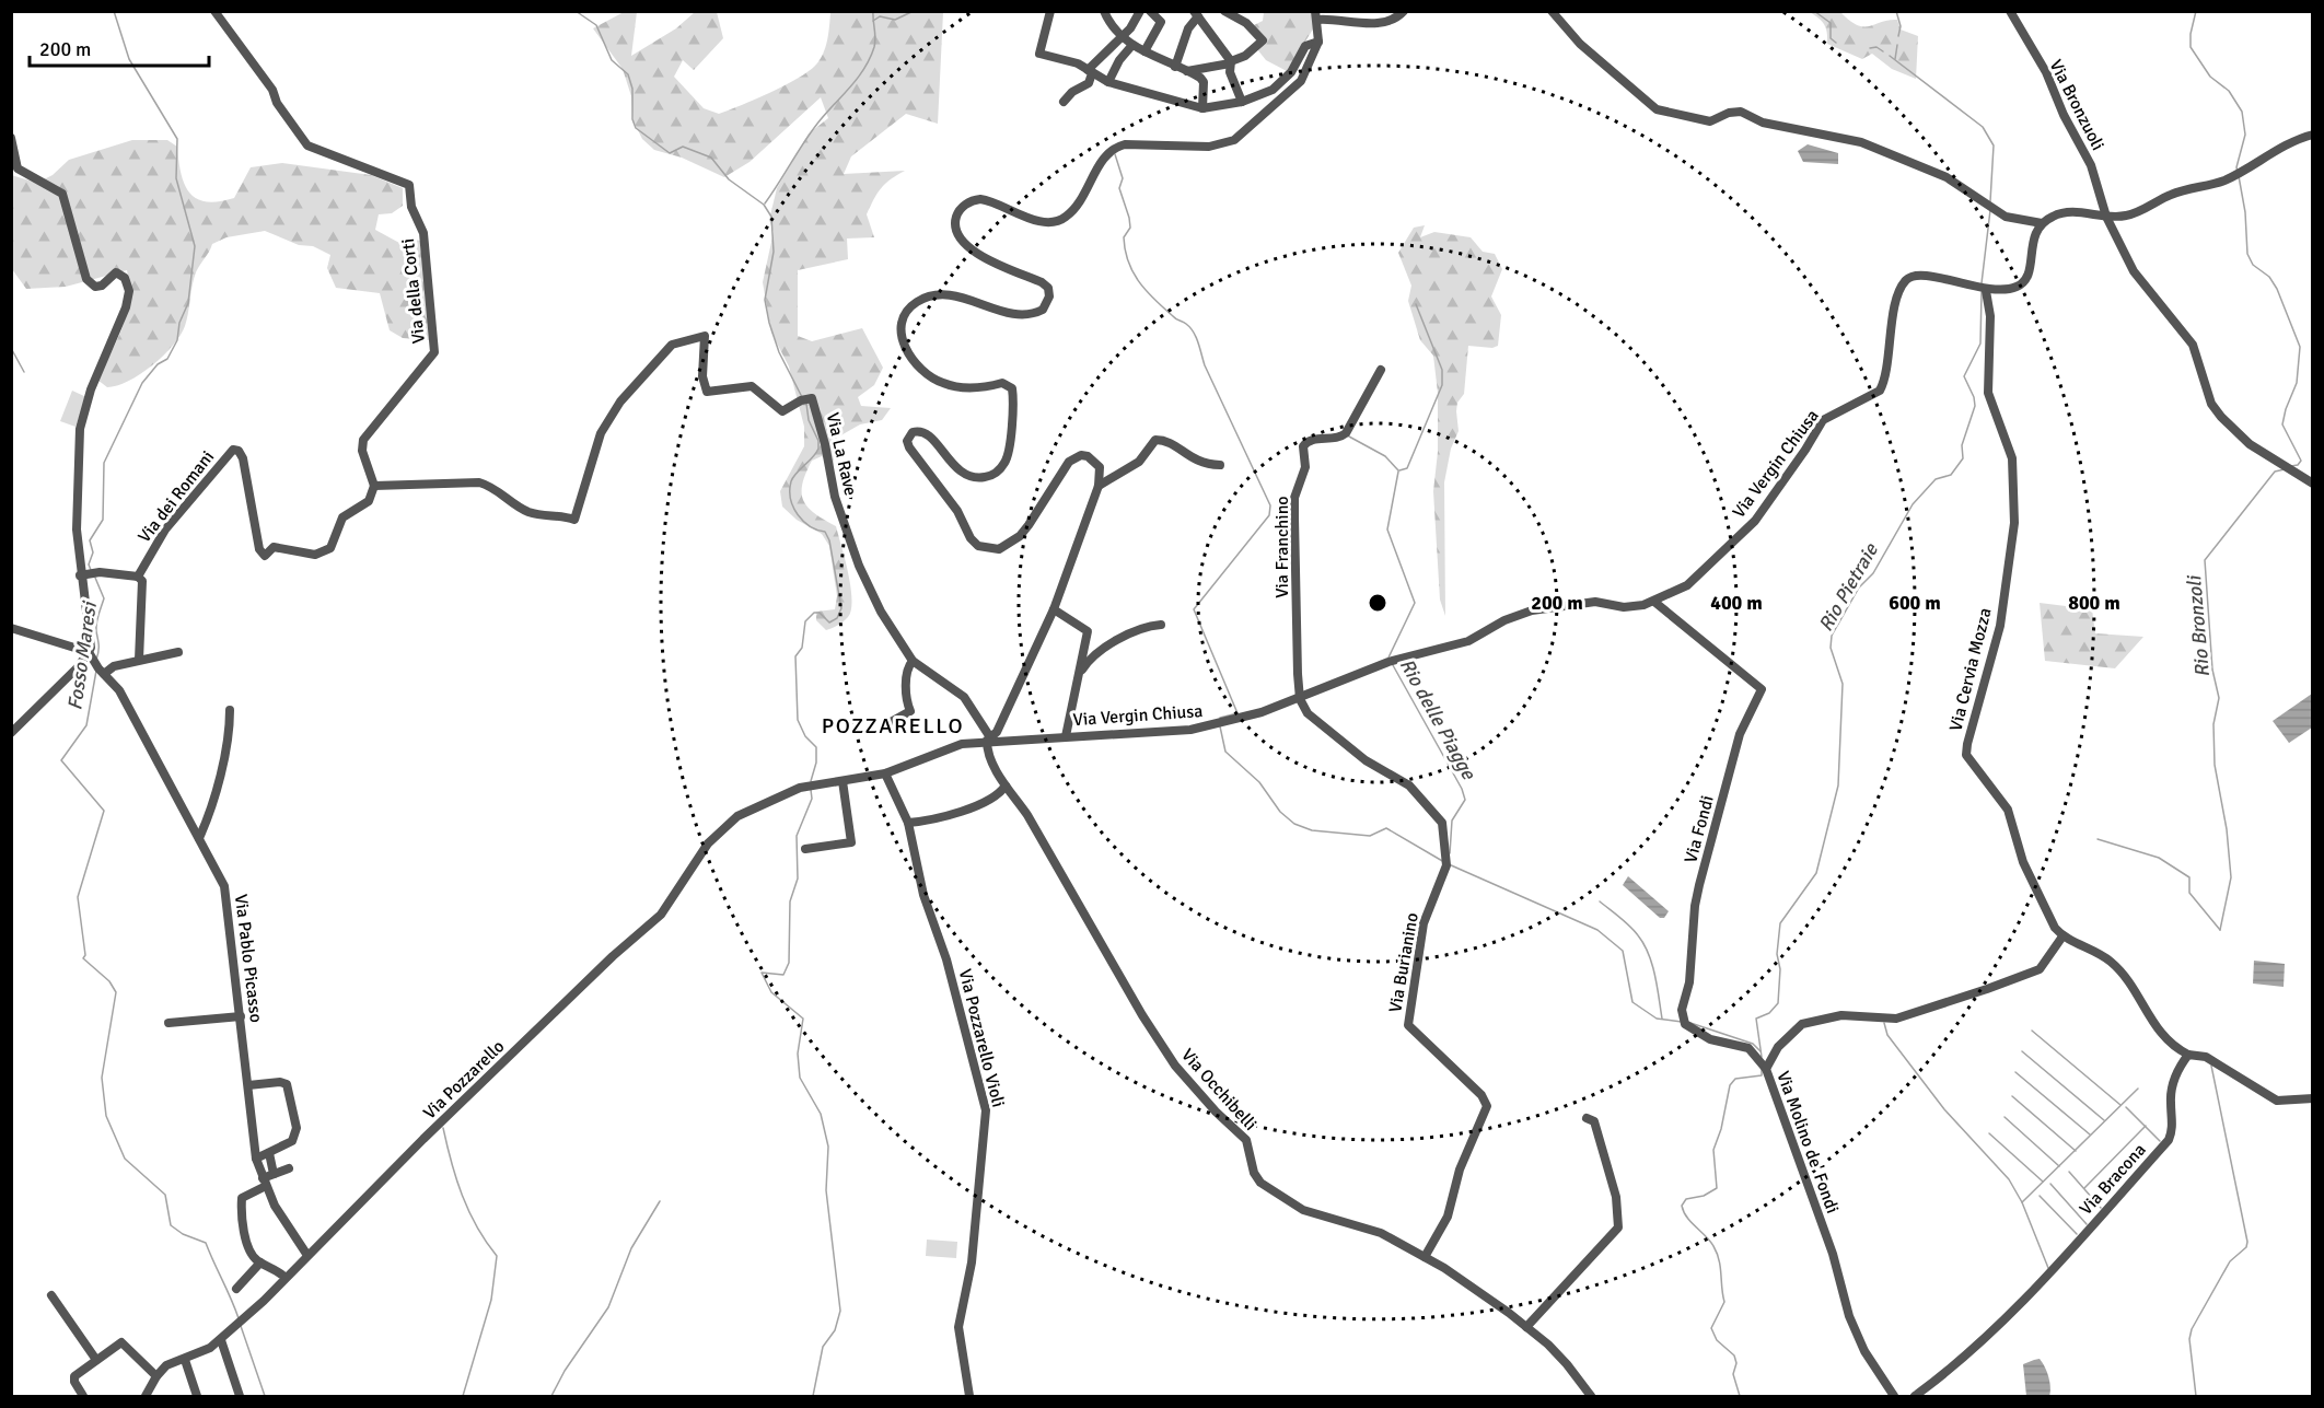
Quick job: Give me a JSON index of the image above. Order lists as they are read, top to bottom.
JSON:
{
  "streets": {
    "street": [
      "Via Bronzuoli",
      "Via della Corti",
      "Via La Rave",
      "Via Vergin Chiusa",
      "Via dei Romani",
      "Via Franchino",
      "Via Cervia Mozza",
      "Via Fondi",
      "Via Pablo Picasso",
      "Via Burianino",
      "Via Pozzarello Violi",
      "Via Pozzarello",
      "Via Occhibelli",
      "Via Molino de' Fondi",
      "Via Bracona"
    ]
  },
  "crossings": [
    ["Via della Corti", "Via La Rave"],
    ["Via della Corti", "Via dei Romani"],
    ["Via La Rave", "Via Vergin Chiusa"],
    ["Via La Rave", "Via dei Romani"],
    ["Via La Rave", "Via Occhibelli"],
    ["Via Vergin Chiusa", "Via Franchino"],
    ["Via Vergin Chiusa", "Via Cervia Mozza"],
    ["Via Vergin Chiusa", "Via Fondi"],
    ["Via Vergin Chiusa", "Via Burianino"],
    ["Via Vergin Chiusa", "Via Pozzarello Violi"],
    ["Via Vergin Chiusa", "Via Pozzarello"],
    ["Via Vergin Chiusa", "Via Occhibelli"],
    ["Via Franchino", "Via Burianino"],
    ["Via Cervia Mozza", "Via Molino de' Fondi"],
    ["Via Cervia Mozza", "Via Bracona"],
    ["Via Fondi", "Via Molino de' Fondi"],
    ["Via Pablo Picasso", "Via Pozzarello"],
    ["Via Burianino", "Via Occhibelli"],
    ["Via Pozzarello Violi", "Via Pozzarello"]
  ],
  "districts": ["POZZARELLO"],
  "water": [
    "Rio Pietraie",
    "Rio Bronzoli",
    "Fosso Maresi",
    "Rio delle Piagge"
  ],
  "scale_bar": "200 m",
  "rings": [
    "200 m",
    "400 m",
    "600 m",
    "800 m"
  ]
}
